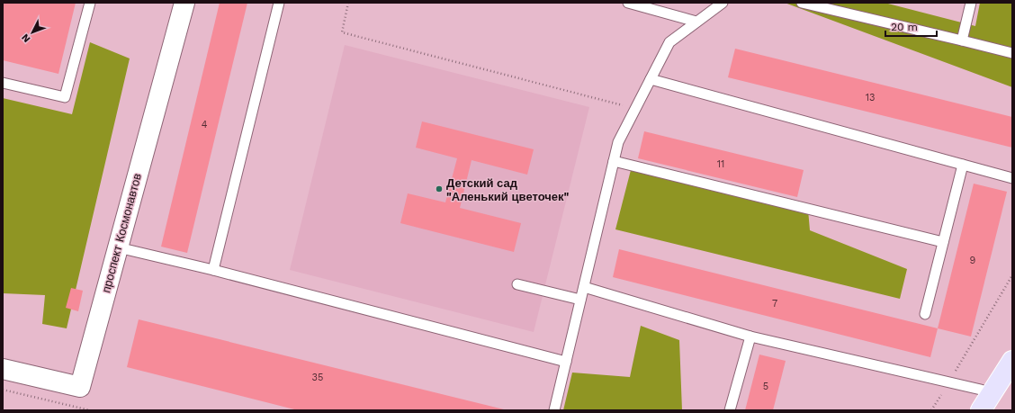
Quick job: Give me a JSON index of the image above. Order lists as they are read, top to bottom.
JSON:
{
  "streets": {
    "street": ["проспект Космонавтов"]
  },
  "places": ["Детский сад \"Аленький цветочек\""],
  "house_numbers": [
    "13",
    "4",
    "11",
    "9",
    "7",
    "35",
    "5"
  ],
  "scale_bar": "20 m",
  "north": "bottom left"
}
